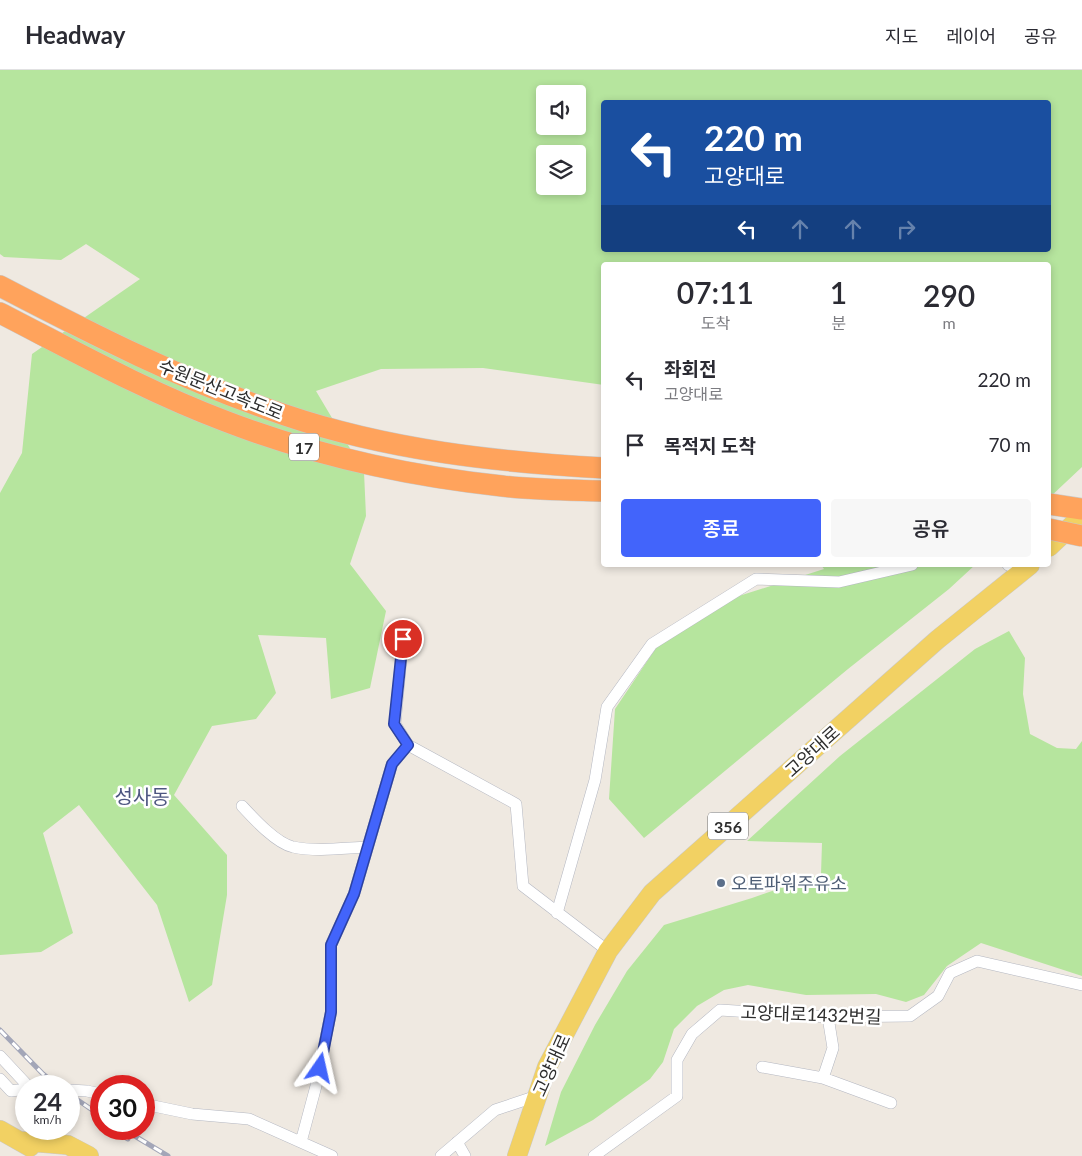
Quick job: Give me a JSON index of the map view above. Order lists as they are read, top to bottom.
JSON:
{
  "streets": {
    "highway": ["수원문산고속도로", "17"],
    "main road": ["고양대로", "356"],
    "street": ["고양대로1432번길"]
  },
  "districts": ["성사동"],
  "places": ["오토파워주유소"],
  "page": {
    "header": "Headway",
    "nav": ["지도", "레이어", "공유"],
    "turn": ["220 m", "고양대로"],
    "eta": [
      "07:11",
      "도착",
      "1",
      "분",
      "290",
      "m"
    ],
    "list": [
      {
        "name": "좌회전",
        "note": "고양대로",
        "value": "220 m"
      },
      {
        "name": "목적지 도착",
        "value": "70 m"
      }
    ],
    "buttons": ["종료", "공유"],
    "speed": "24 km/h",
    "limit": "30"
  }
}
